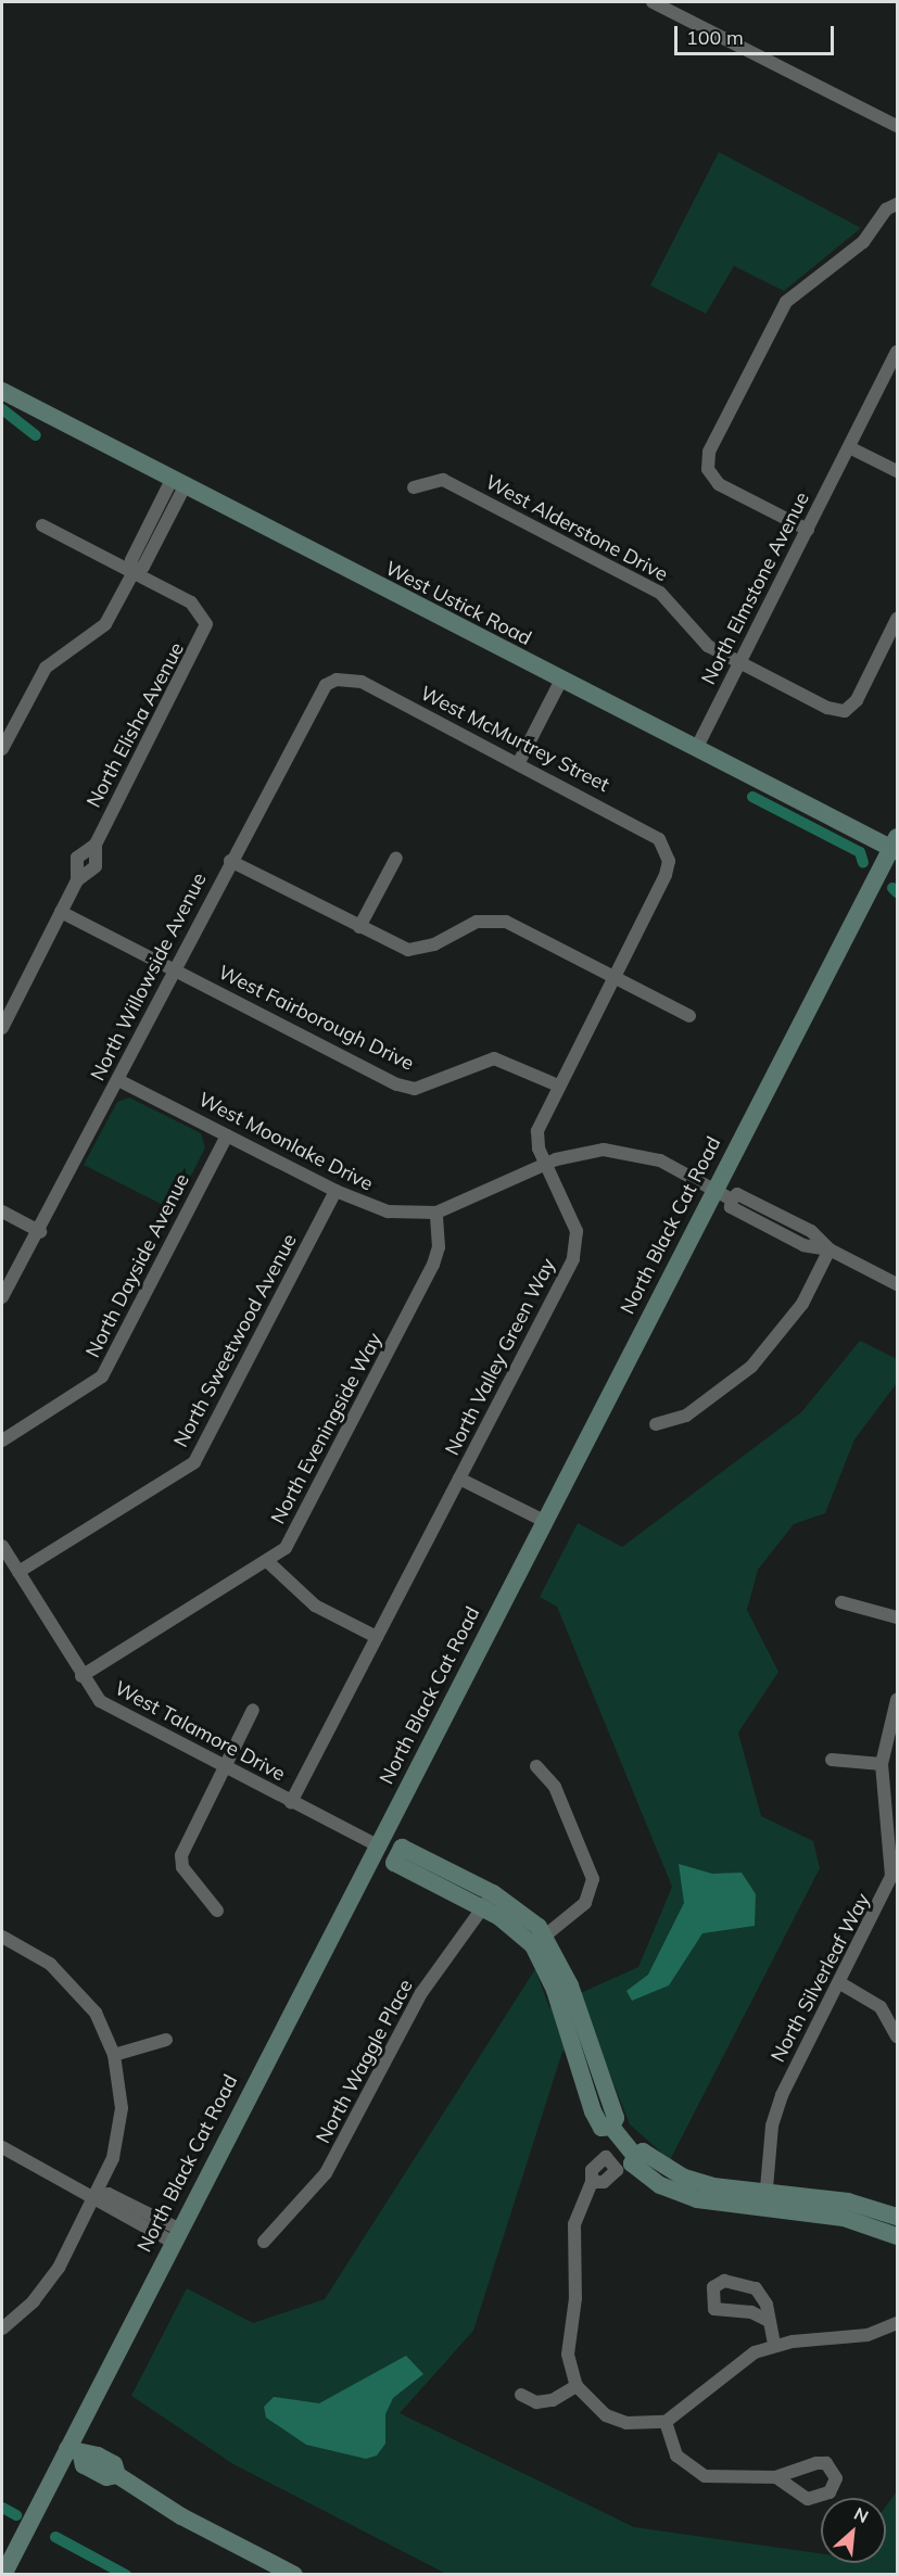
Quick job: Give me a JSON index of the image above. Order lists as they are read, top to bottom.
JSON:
{
  "streets": {
    "main road": ["West Ustick Road", "North Black Cat Road"],
    "street": [
      "West Alderstone Drive",
      "North Elmstone Avenue",
      "North Elisha Avenue",
      "West McMurtrey Street",
      "North Willowside Avenue",
      "West Fairborough Drive",
      "West Moonlake Drive",
      "North Dayside Avenue",
      "North Sweetwood Avenue",
      "North Valley Green Way",
      "North Eveningside Way",
      "West Talamore Drive",
      "North Silverleaf Way",
      "North Waggle Place"
    ]
  },
  "crossings": [
    ["West Alderstone Drive", "North Elmstone Avenue"],
    ["North Elmstone Avenue", "West Ustick Road"],
    ["West Ustick Road", "North Black Cat Road"],
    ["North Elisha Avenue", "West Fairborough Drive"],
    ["West McMurtrey Street", "North Willowside Avenue"],
    ["West McMurtrey Street", "North Valley Green Way"],
    ["North Willowside Avenue", "West Fairborough Drive"],
    ["North Willowside Avenue", "West Moonlake Drive"],
    ["West Fairborough Drive", "North Valley Green Way"],
    ["West Moonlake Drive", "North Black Cat Road"],
    ["West Moonlake Drive", "North Dayside Avenue"],
    ["West Moonlake Drive", "North Sweetwood Avenue"],
    ["West Moonlake Drive", "North Valley Green Way"],
    ["West Moonlake Drive", "North Eveningside Way"],
    ["North Black Cat Road", "West Talamore Drive"],
    ["North Sweetwood Avenue", "West Talamore Drive"],
    ["North Valley Green Way", "West Talamore Drive"],
    ["North Eveningside Way", "West Talamore Drive"]
  ],
  "scale_bar": "100 m",
  "north": "top right"
}
